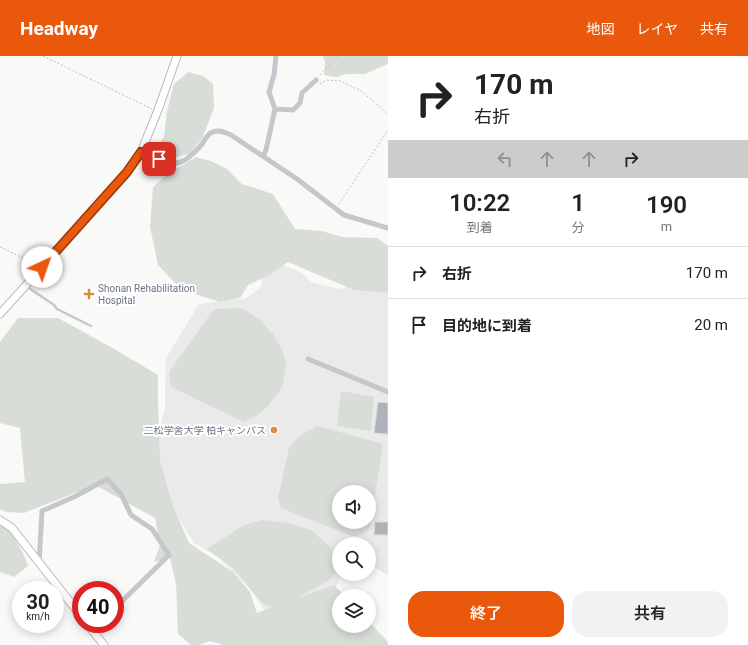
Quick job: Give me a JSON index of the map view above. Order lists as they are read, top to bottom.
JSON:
{
  "places": {
    "health": ["Shonan Rehabilitation Hospital"],
    "other": ["二松学舍大学 柏キャンパス"]
  },
  "page": {
    "header": "Headway",
    "nav": ["地図", "レイヤ", "共有"],
    "turn": ["170 m", "右折"],
    "eta": [
      "10:22",
      "到着",
      "1",
      "分",
      "190",
      "m"
    ],
    "list": [
      {
        "name": "右折",
        "value": "170 m"
      },
      {
        "name": "目的地に到着",
        "value": "20 m"
      }
    ],
    "speed": "30 km/h",
    "limit": "40",
    "buttons": ["終了", "共有"]
  }
}
